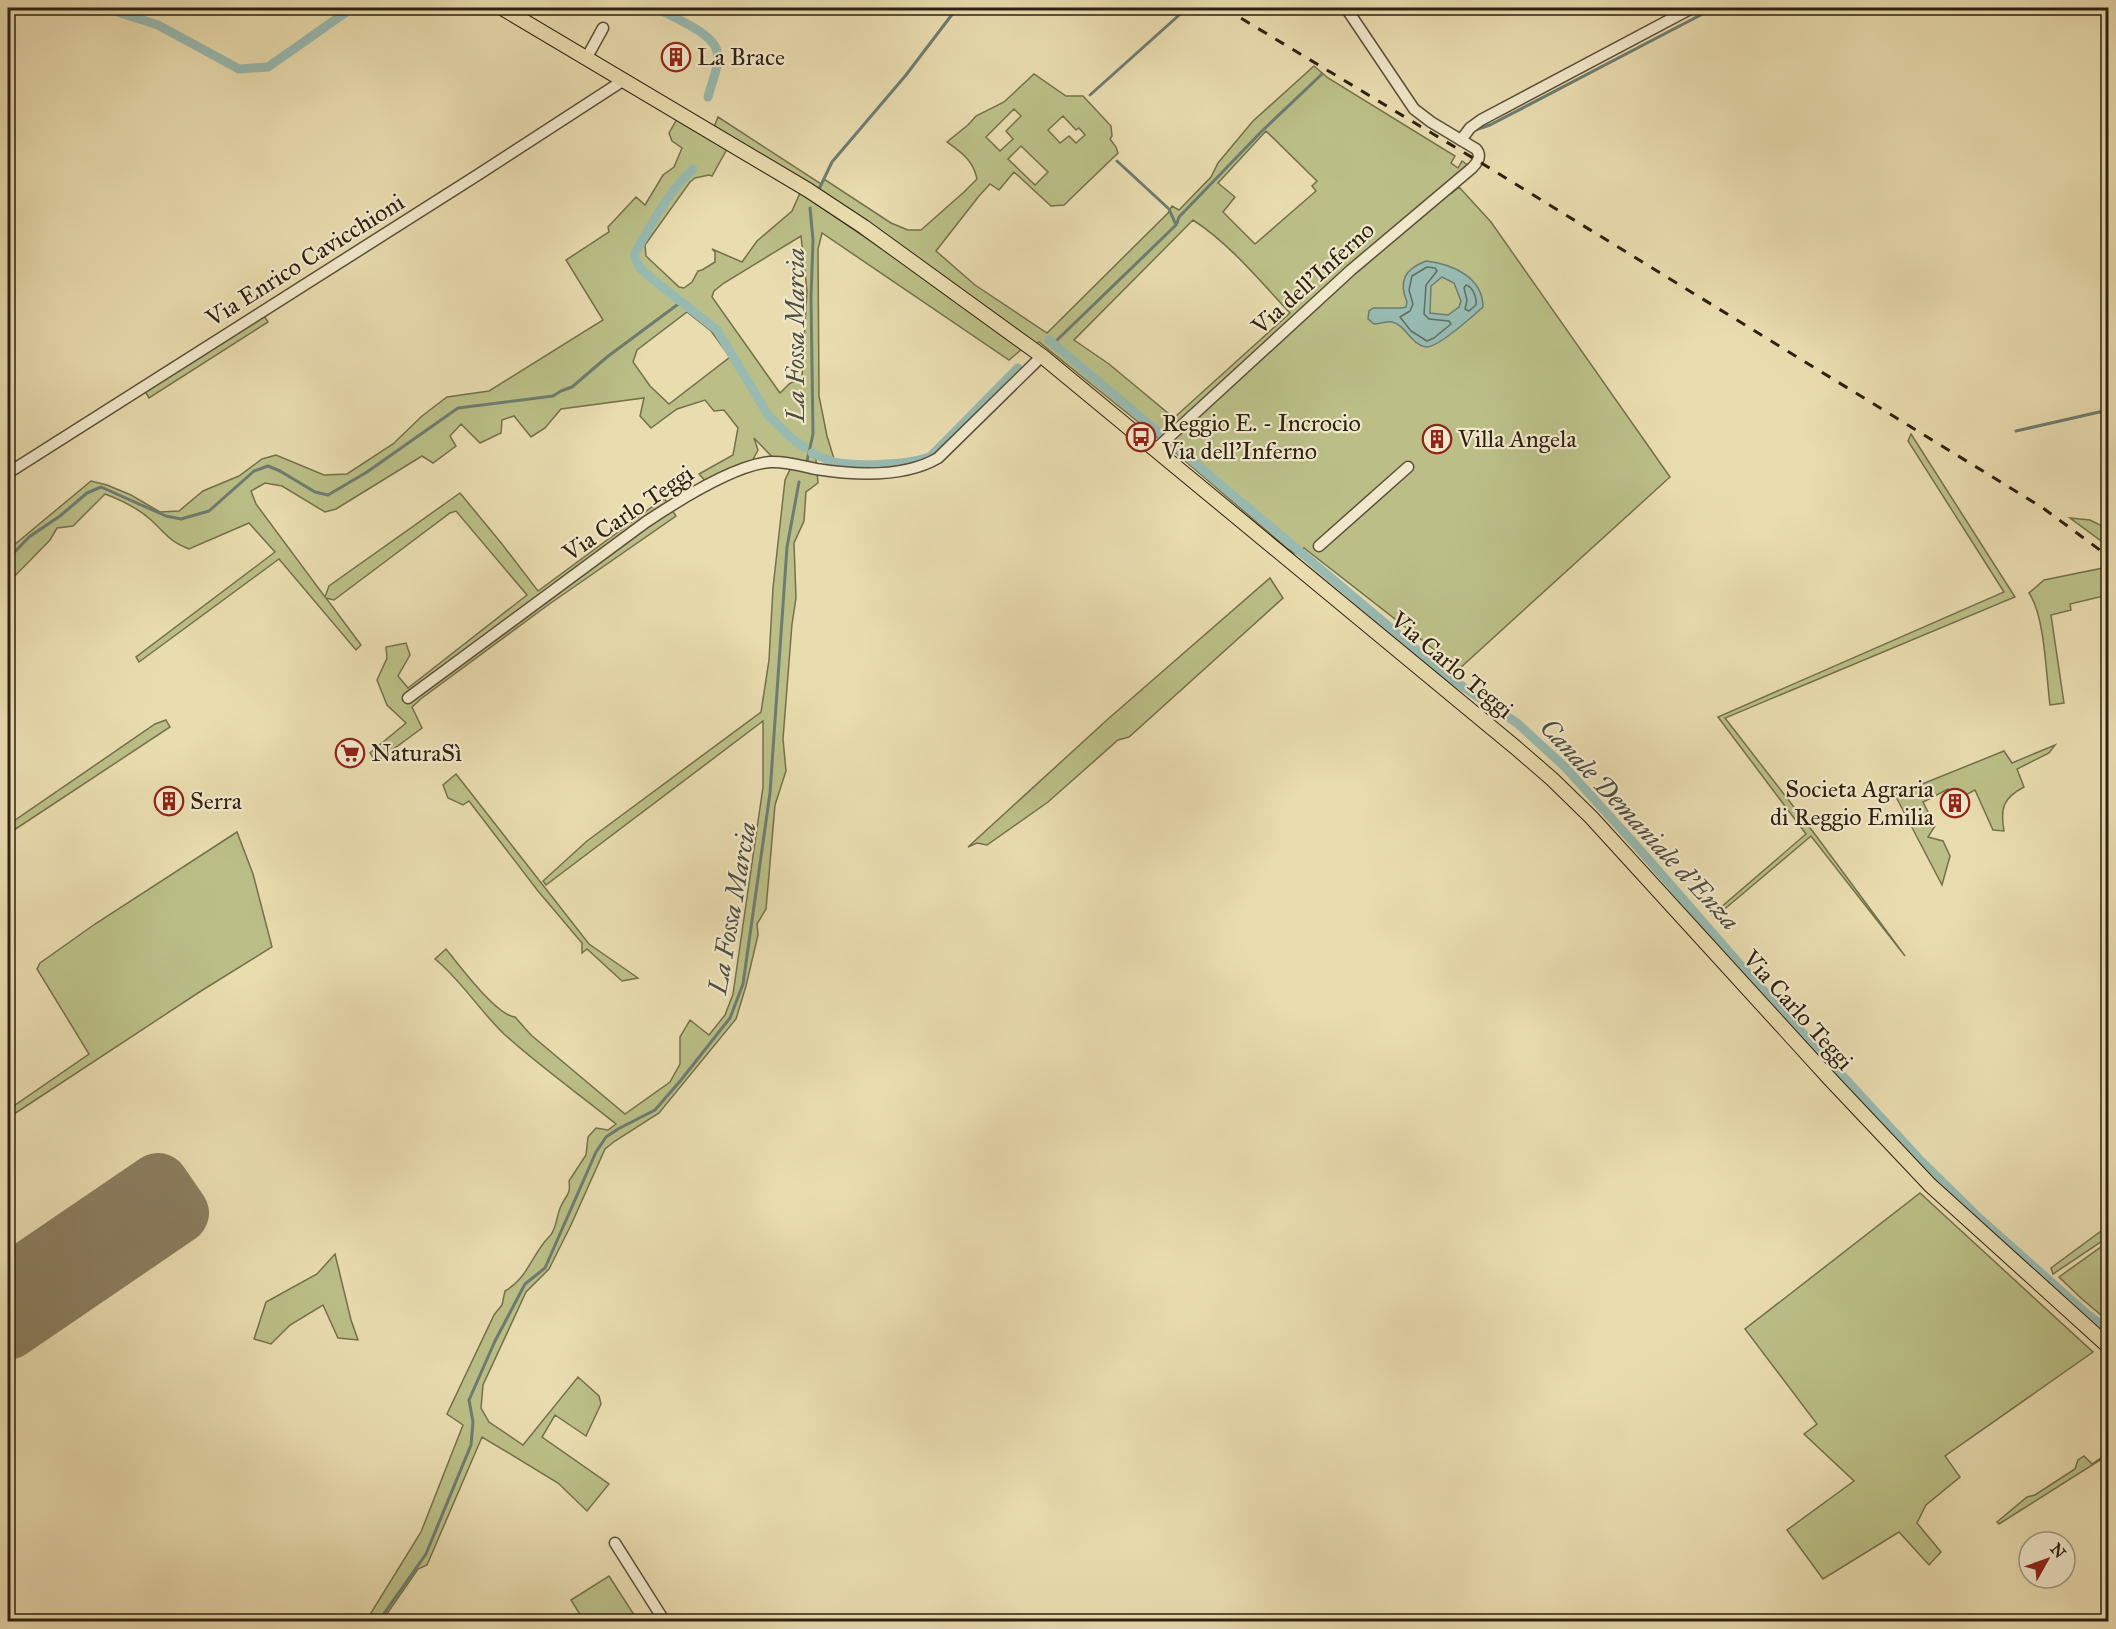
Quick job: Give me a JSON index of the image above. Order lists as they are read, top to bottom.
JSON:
{
  "streets": {
    "main road": ["Via Carlo Teggi"],
    "street": ["Via Enrico Cavicchioni", "Via dell'Inferno"]
  },
  "crossings": [
    ["Via Enrico Cavicchioni", "Via Carlo Teggi"],
    ["Via dell'Inferno", "Via Carlo Teggi"]
  ],
  "water": ["La Fossa Marcia", "Canale Demaniale d'Enza"],
  "places": {
    "building": [
      "La Brace",
      "Villa Angela",
      "Serra",
      "Societa Agraria di Reggio Emilia"
    ],
    "bus stop": ["Reggio E. - Incrocio Via dell'Inferno"],
    "supermarket": ["NaturaSì"]
  },
  "north": "top right"
}
